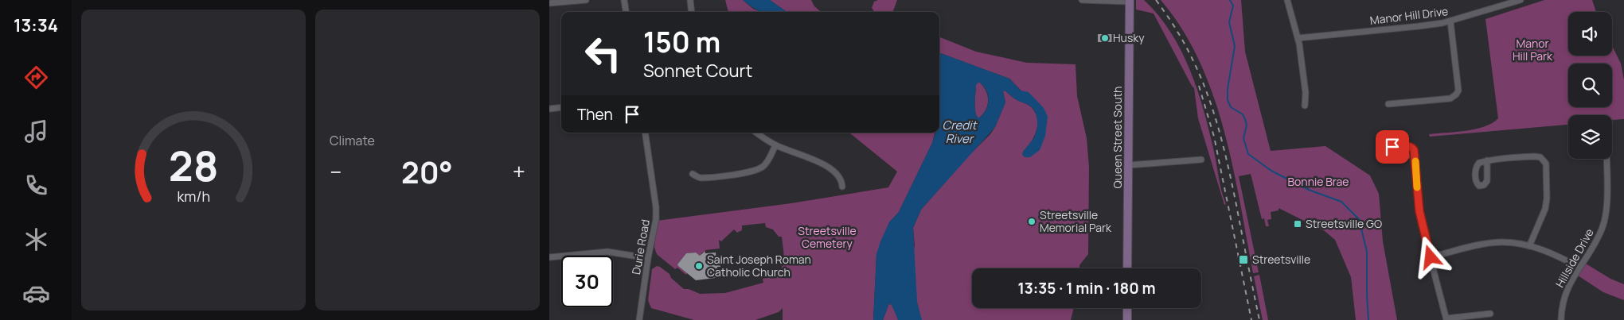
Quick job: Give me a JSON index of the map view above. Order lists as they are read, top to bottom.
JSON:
{
  "streets": {
    "main road": ["Queen Street South"],
    "street": ["Manor Hill Drive", "Durie Road", "Hillside Drive"]
  },
  "water": ["Credit River"],
  "parks": ["Manor Hill Park", "Bonnie Brae", "Streetsville Cemetery"],
  "places": {
    "other": ["Husky", "Streetsville Memorial Park", "Saint Joseph Roman Catholic Church"],
    "transit": ["Streetsville GO", "Streetsville"]
  },
  "page": {
    "tabs": "13:34",
    "tile": "Climate",
    "turn": ["150 m", "Sonnet Court"],
    "then": "Then",
    "heat": ["−", "20°", "+"],
    "limit": "30",
    "trip": "13:35 · 1 min · 180 m",
    "gauge": ["28", "km/h"]
  }
}
